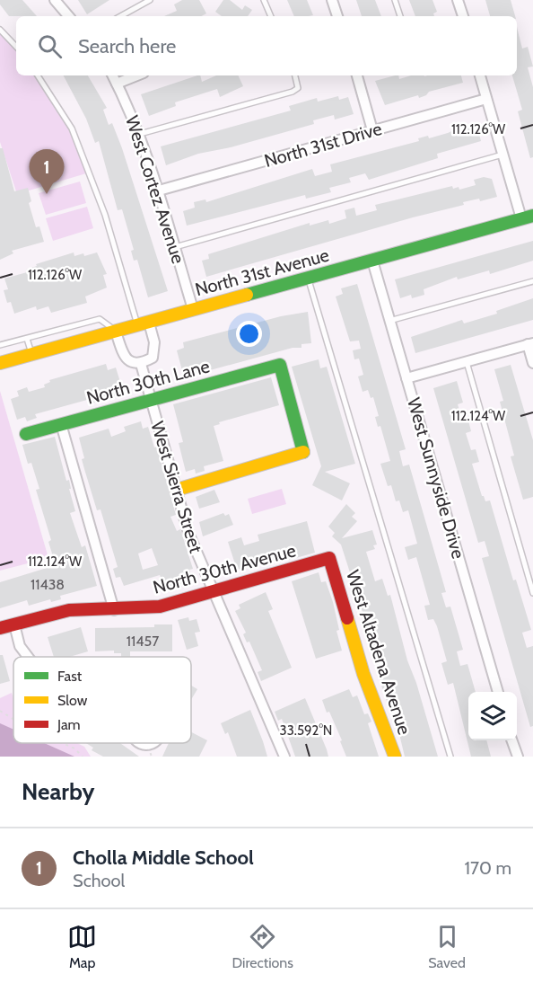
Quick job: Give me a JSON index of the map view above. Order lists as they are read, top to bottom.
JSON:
{
  "streets": {
    "street": [
      "North 31st Drive",
      "West Cortez Avenue",
      "North 31st Avenue",
      "North 30th Lane",
      "West Sunnyside Drive",
      "West Sierra Street",
      "North 30th Avenue",
      "West Altadena Avenue"
    ]
  },
  "crossings": [
    ["North 31st Drive", "West Cortez Avenue"],
    ["West Cortez Avenue", "North 31st Avenue"],
    ["North 31st Avenue", "West Sunnyside Drive"],
    ["North 30th Lane", "West Sierra Street"],
    ["West Sierra Street", "North 30th Avenue"],
    ["North 30th Avenue", "West Altadena Avenue"]
  ],
  "house_numbers": ["11438", "11457"],
  "legend": ["Fast", "Slow", "Jam"],
  "page": {
    "search": "Search here",
    "pins": "1",
    "heading": "Nearby",
    "list": [
      {
        "mark": "1",
        "name": "Cholla Middle School",
        "note": "School",
        "value": "170 m"
      }
    ],
    "nav": ["Map", "Directions", "Saved"]
  },
  "coordinates": ["112.126°W", "112.124°W", "33.592°N"]
}
